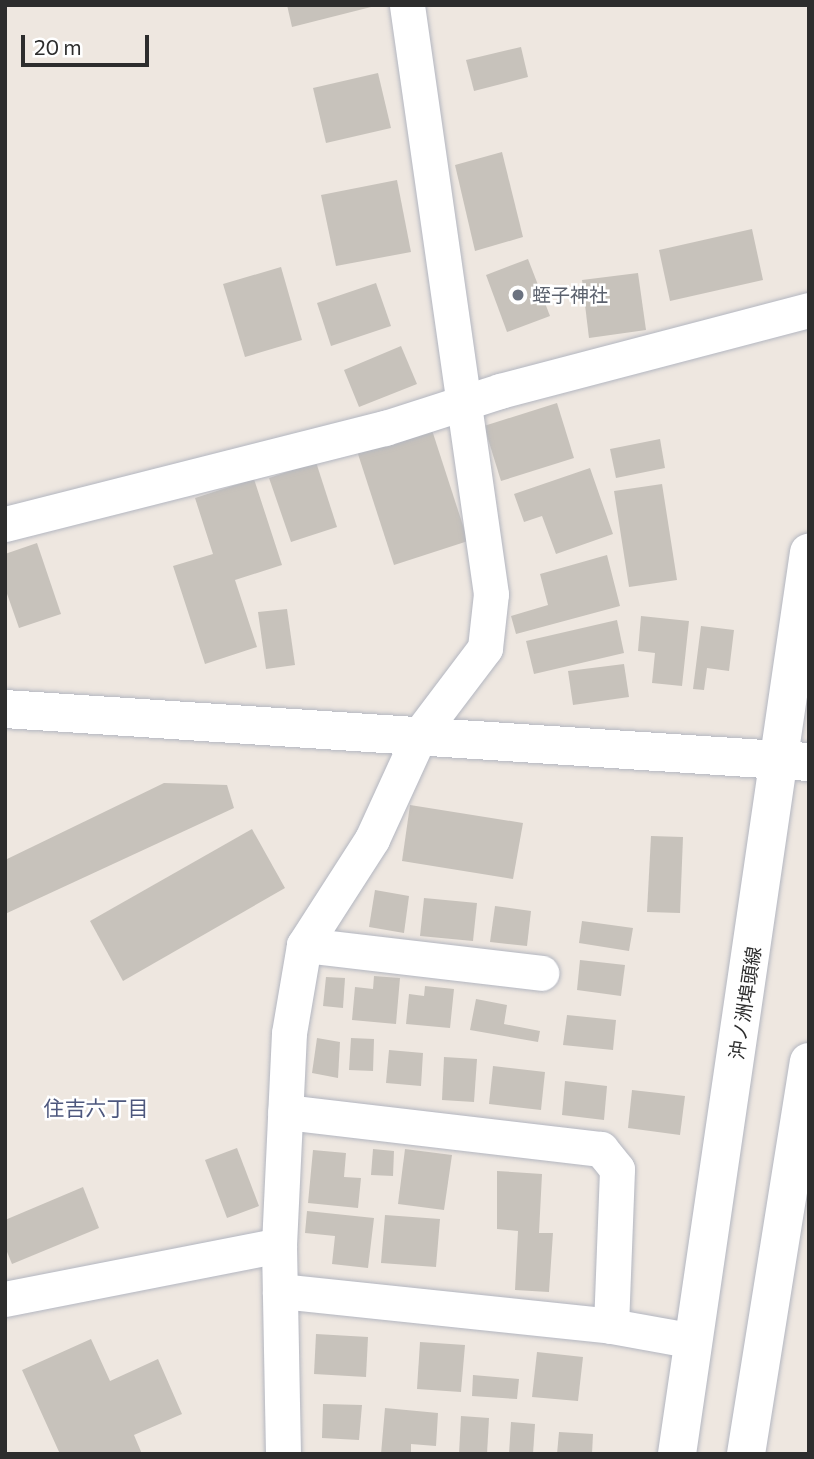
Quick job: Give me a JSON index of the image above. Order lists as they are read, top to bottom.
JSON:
{
  "streets": {
    "main road": ["沖ノ洲埠頭線"]
  },
  "districts": ["住吉六丁目"],
  "places": ["蛭子神社"],
  "scale_bar": "20 m"
}
